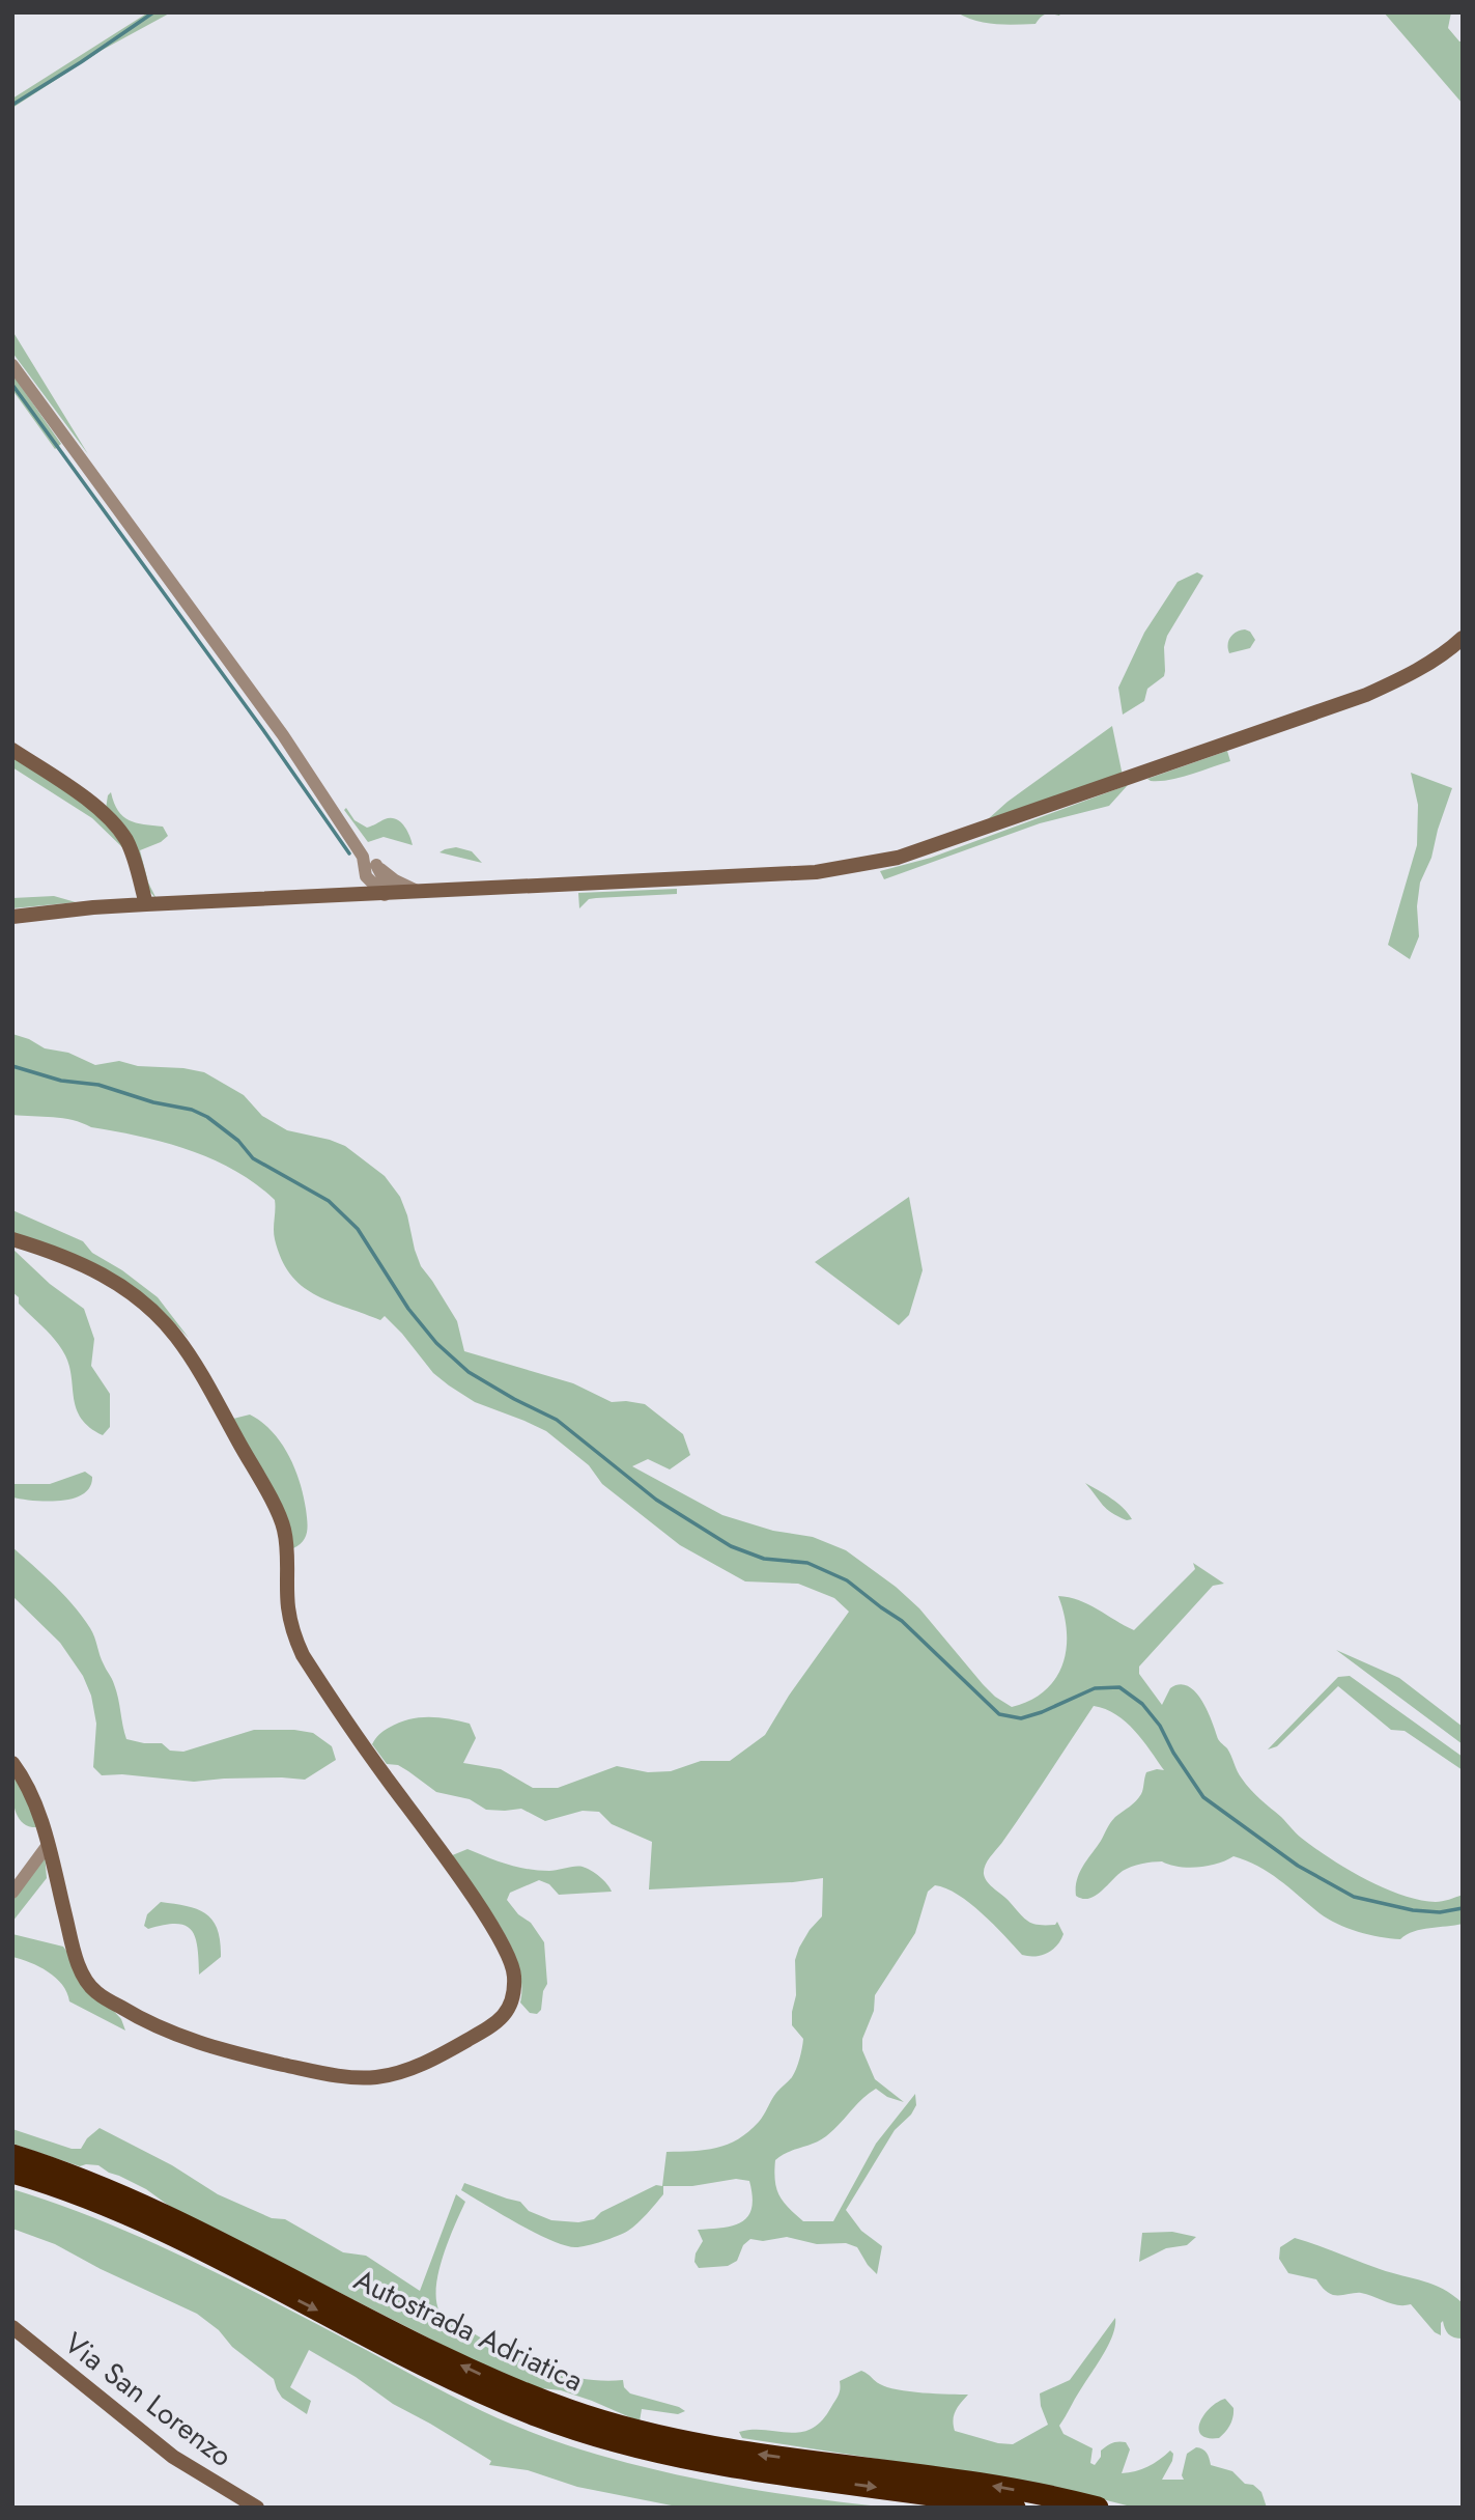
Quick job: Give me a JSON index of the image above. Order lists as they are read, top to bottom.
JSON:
{
  "streets": {
    "highway": ["Autostrada Adriatica"],
    "street": ["Via San Lorenzo"]
  }
}
